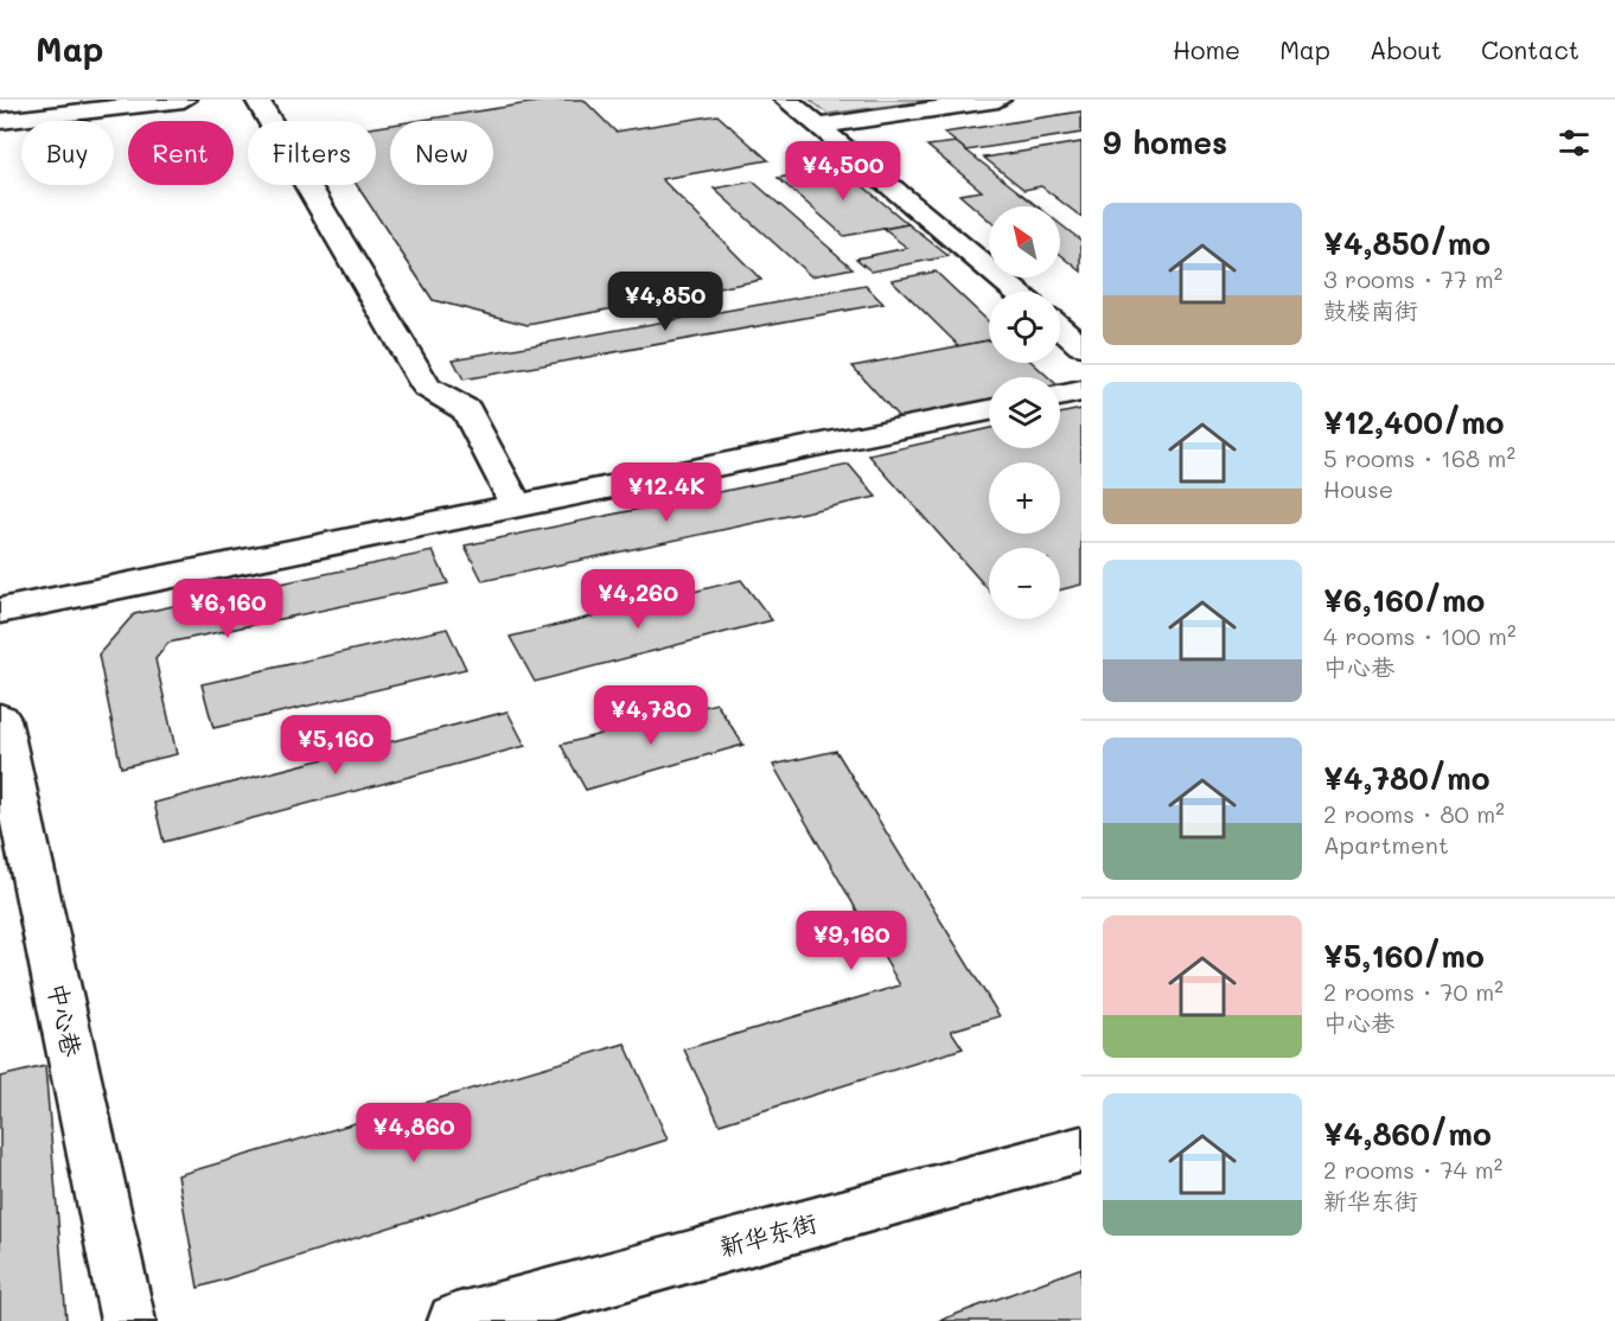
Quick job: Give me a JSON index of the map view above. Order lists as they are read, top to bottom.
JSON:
{
  "streets": {
    "street": ["中心巷", "新华东街"]
  },
  "north": "top left",
  "page": {
    "header": "Map",
    "nav": [
      "Home",
      "Map",
      "About",
      "Contact"
    ],
    "heading": "9 homes",
    "chip": [
      "Buy",
      "Rent",
      "Filters",
      "New"
    ],
    "price": [
      "¥4,500",
      "¥4,850",
      "¥12.4K",
      "¥4,260",
      "¥6,160",
      "¥4,780",
      "¥5,160",
      "¥9,160",
      "¥4,860"
    ],
    "list": [
      {
        "name": "¥4,850/mo",
        "note": "3 rooms · 77 m² · 鼓楼南街"
      },
      {
        "name": "¥12,400/mo",
        "note": "5 rooms · 168 m² · House"
      },
      {
        "name": "¥6,160/mo",
        "note": "4 rooms · 100 m² · 中心巷"
      },
      {
        "name": "¥4,780/mo",
        "note": "2 rooms · 80 m² · Apartment"
      },
      {
        "name": "¥5,160/mo",
        "note": "2 rooms · 70 m² · 中心巷"
      },
      {
        "name": "¥4,860/mo",
        "note": "2 rooms · 74 m² · 新华东街"
      }
    ],
    "map_buttons": ["+", "−"]
  }
}
